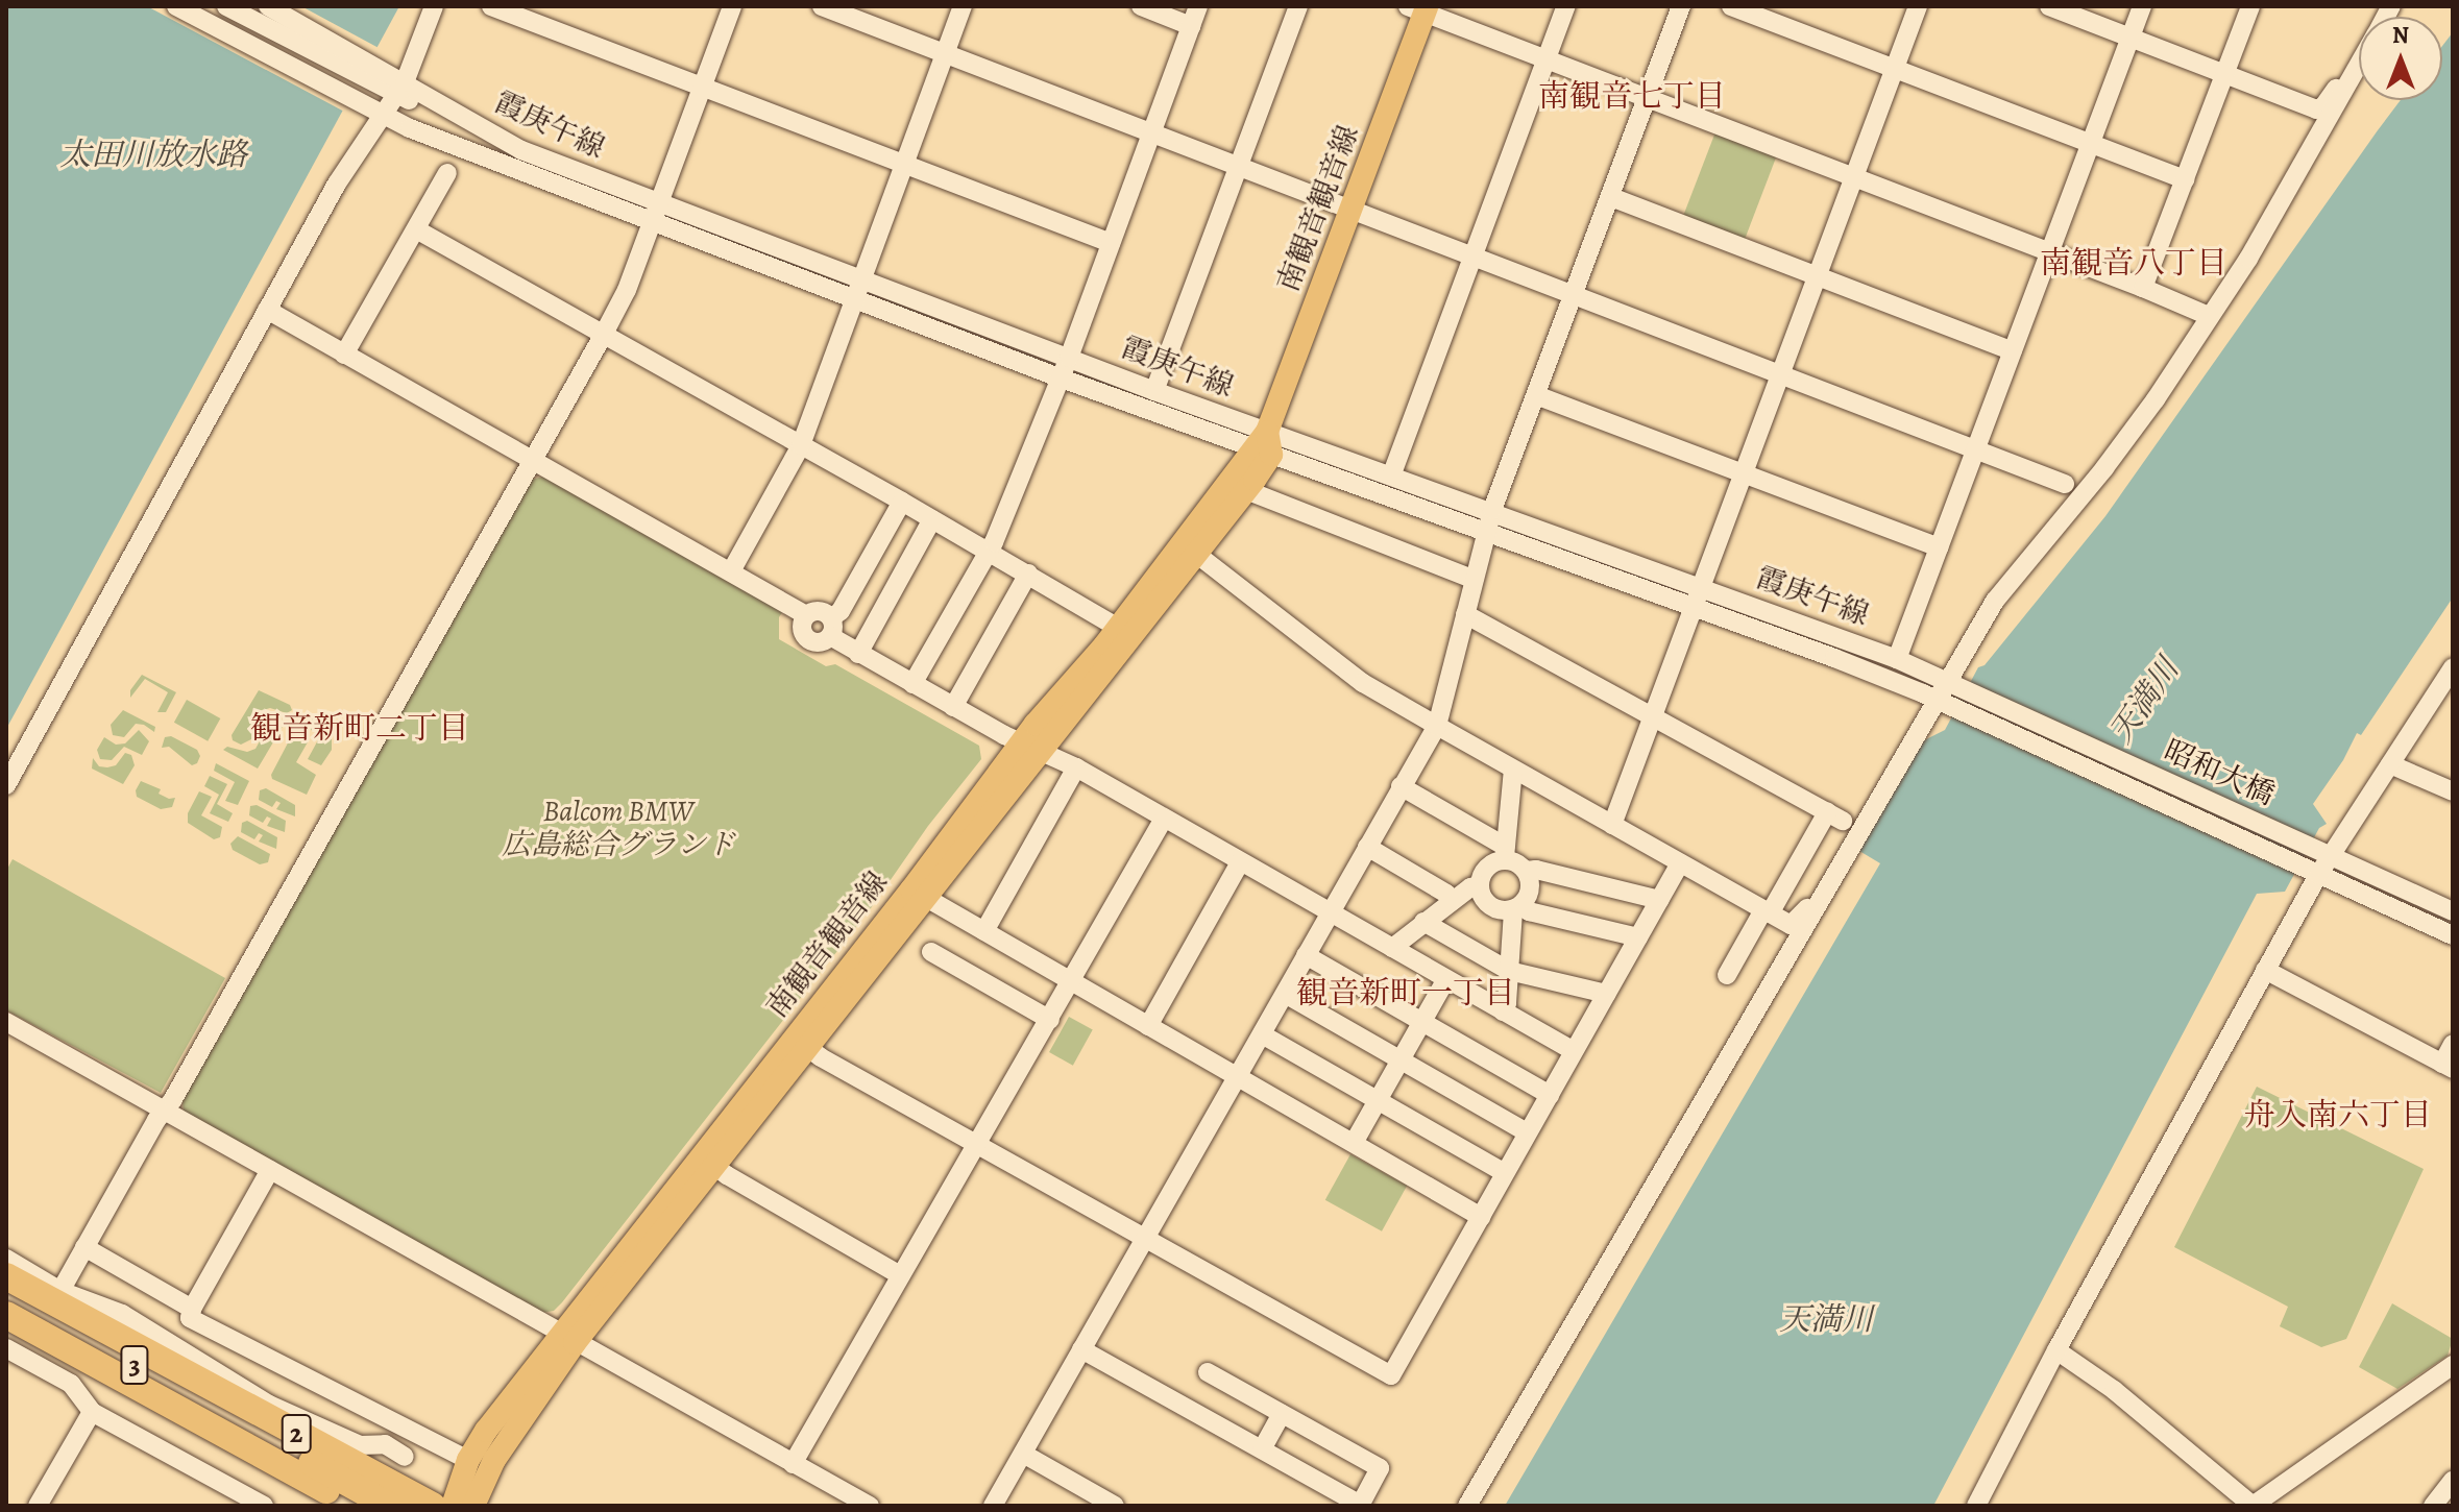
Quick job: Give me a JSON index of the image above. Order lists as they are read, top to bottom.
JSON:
{
  "streets": {
    "highway": ["3", "2"],
    "main road": ["南観音観音線"],
    "street": ["霞庚午線", "昭和大橋"]
  },
  "crossings": [
    ["霞庚午線", "南観音観音線"],
    ["霞庚午線", "昭和大橋"],
    ["南観音観音線", "昭和大橋"]
  ],
  "districts": [
    "南観音七丁目",
    "南観音八丁目",
    "観音新町二丁目",
    "観音新町一丁目",
    "舟入南六丁目"
  ],
  "water": ["太田川放水路", "天満川"],
  "parks": ["Balcom BMW 広島総合グランド"],
  "north": "top"
}
